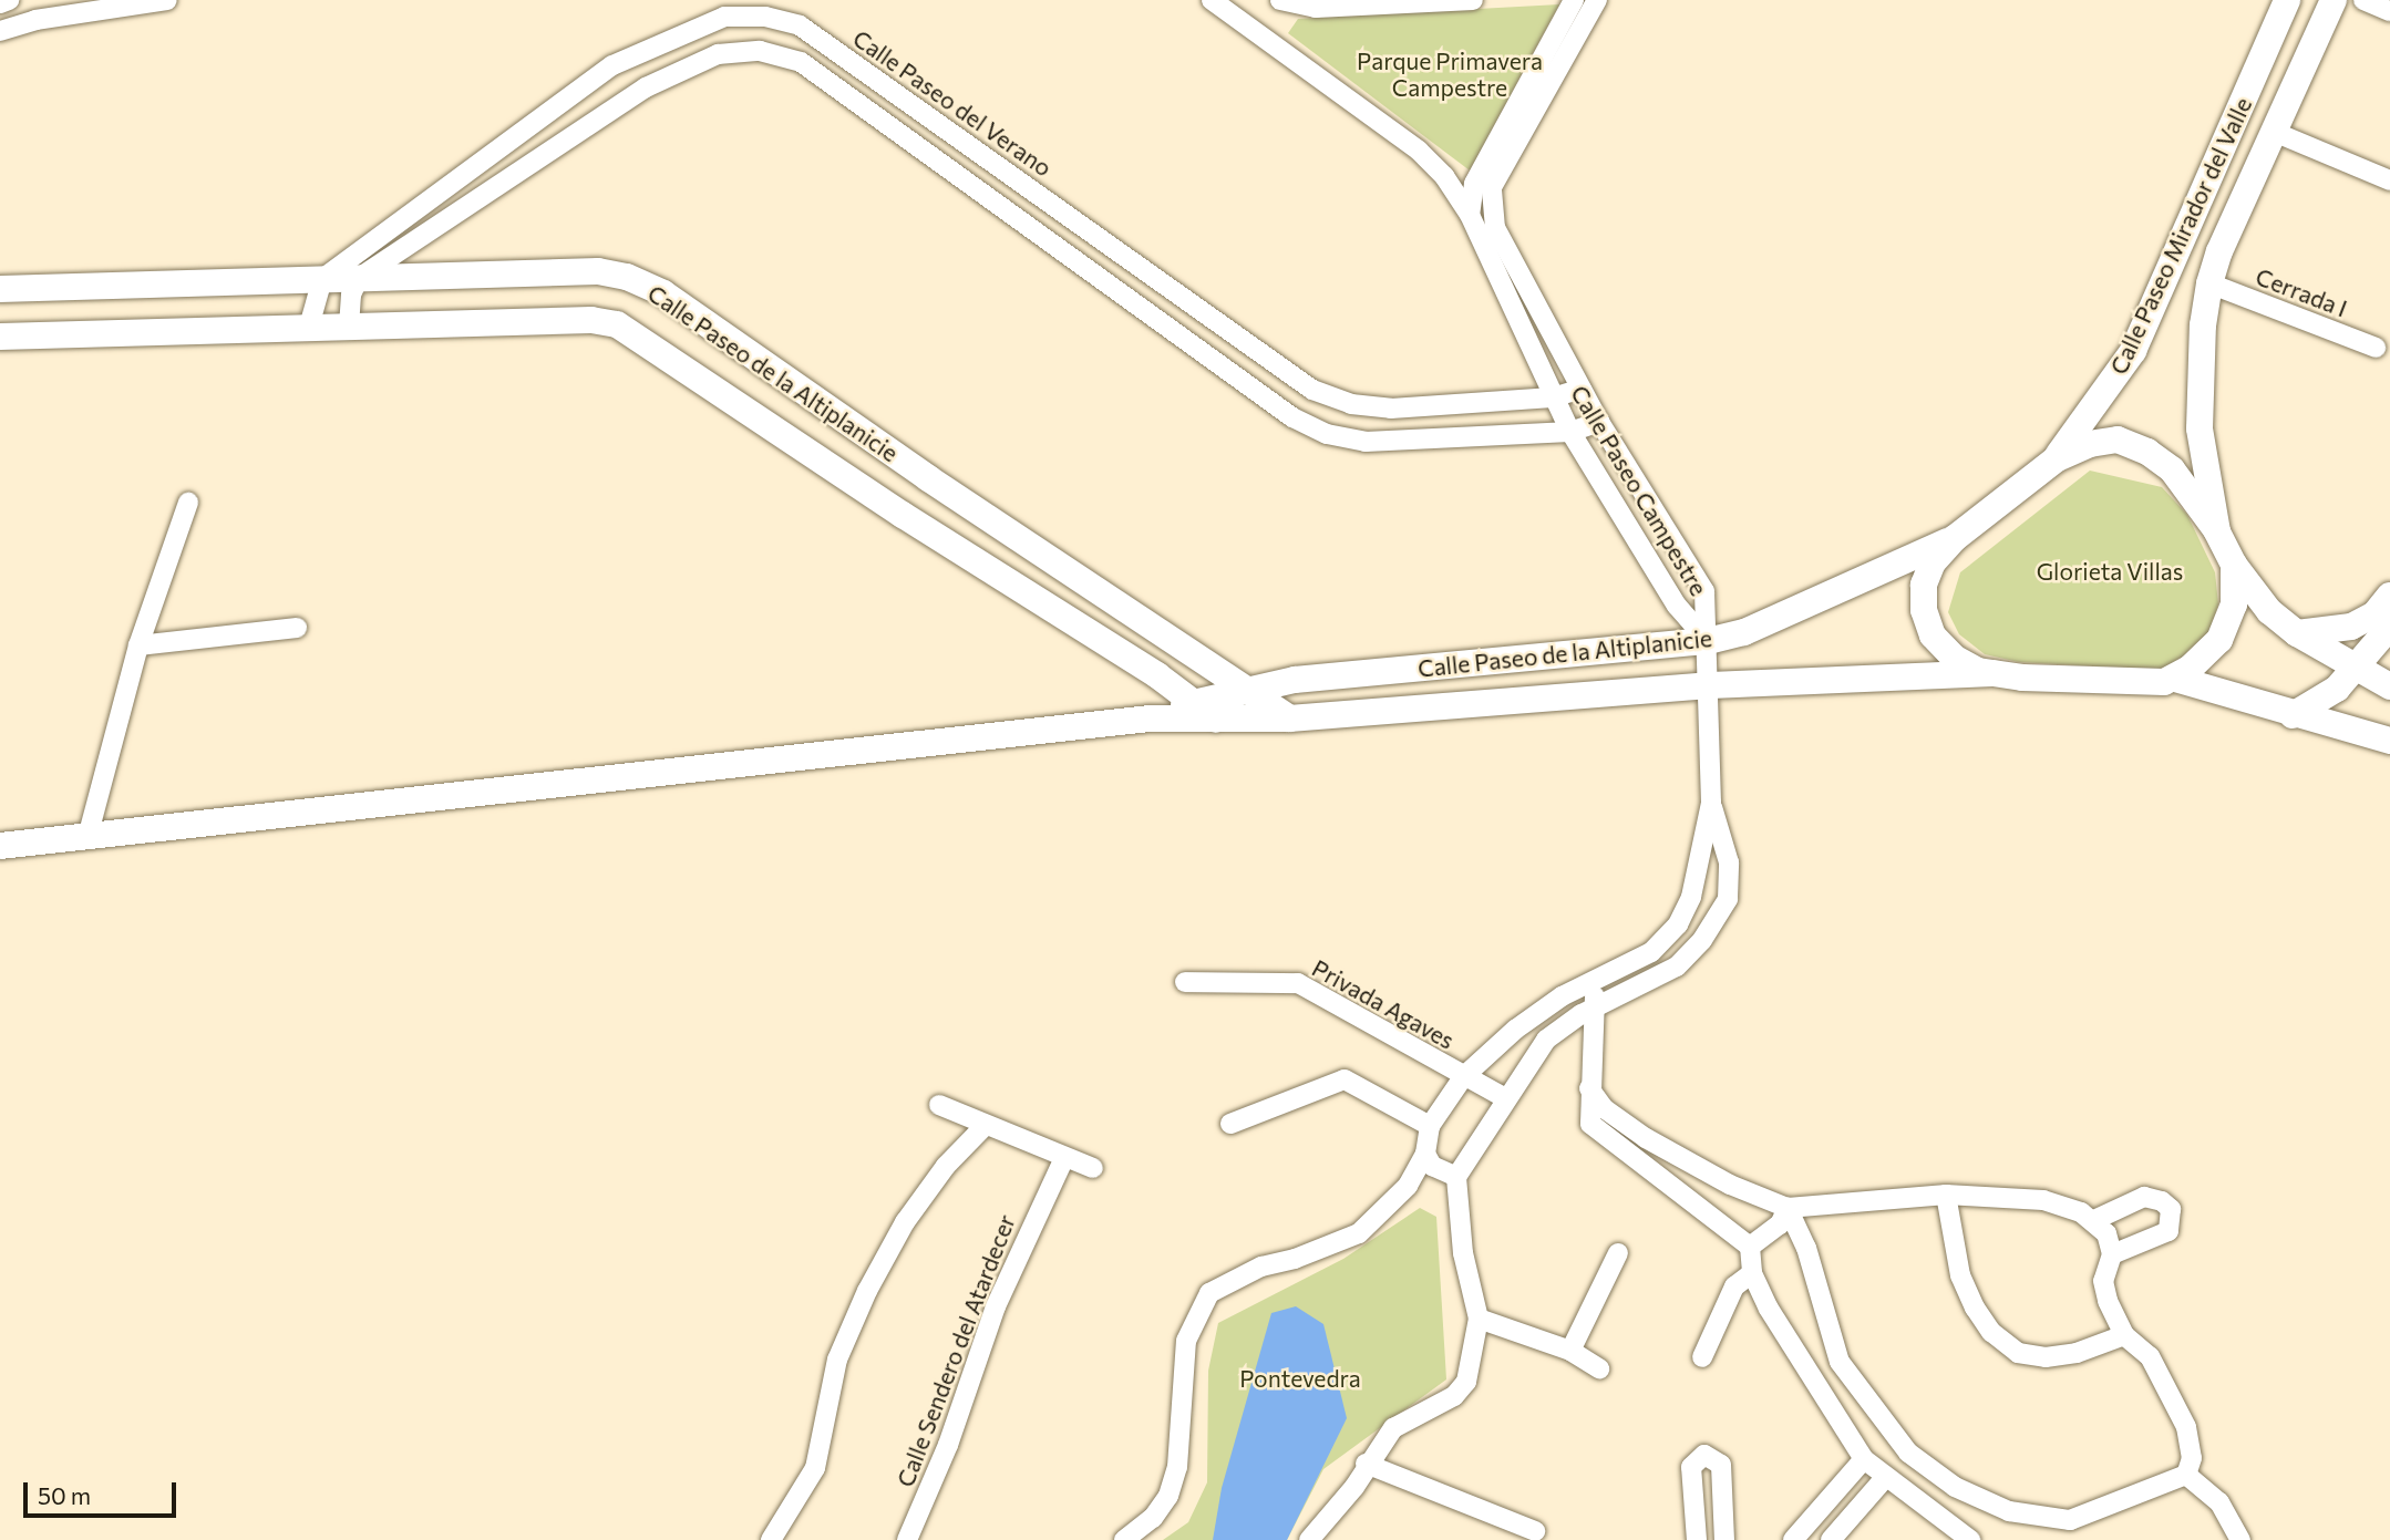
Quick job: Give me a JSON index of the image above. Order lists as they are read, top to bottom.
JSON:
{
  "streets": {
    "main road": ["Calle Paseo Mirador del Valle", "Calle Paseo de la Altiplanicie"],
    "street": [
      "Calle Paseo del Verano",
      "Cerrada I",
      "Calle Paseo Campestre",
      "Privada Agaves",
      "Calle Sendero del Atardecer"
    ]
  },
  "crossings": [
    ["Calle Paseo del Verano", "Calle Paseo de la Altiplanicie"],
    ["Calle Paseo del Verano", "Calle Paseo Campestre"],
    ["Calle Paseo Mirador del Valle", "Cerrada I"],
    ["Calle Paseo Mirador del Valle", "Calle Paseo de la Altiplanicie"],
    ["Calle Paseo de la Altiplanicie", "Calle Paseo Campestre"],
    ["Calle Paseo de la Altiplanicie", "Privada Agaves"],
    ["Calle Paseo Campestre", "Privada Agaves"]
  ],
  "parks": ["Parque Primavera Campestre", "Glorieta Villas", "Pontevedra"],
  "scale_bar": "50 m"
}
